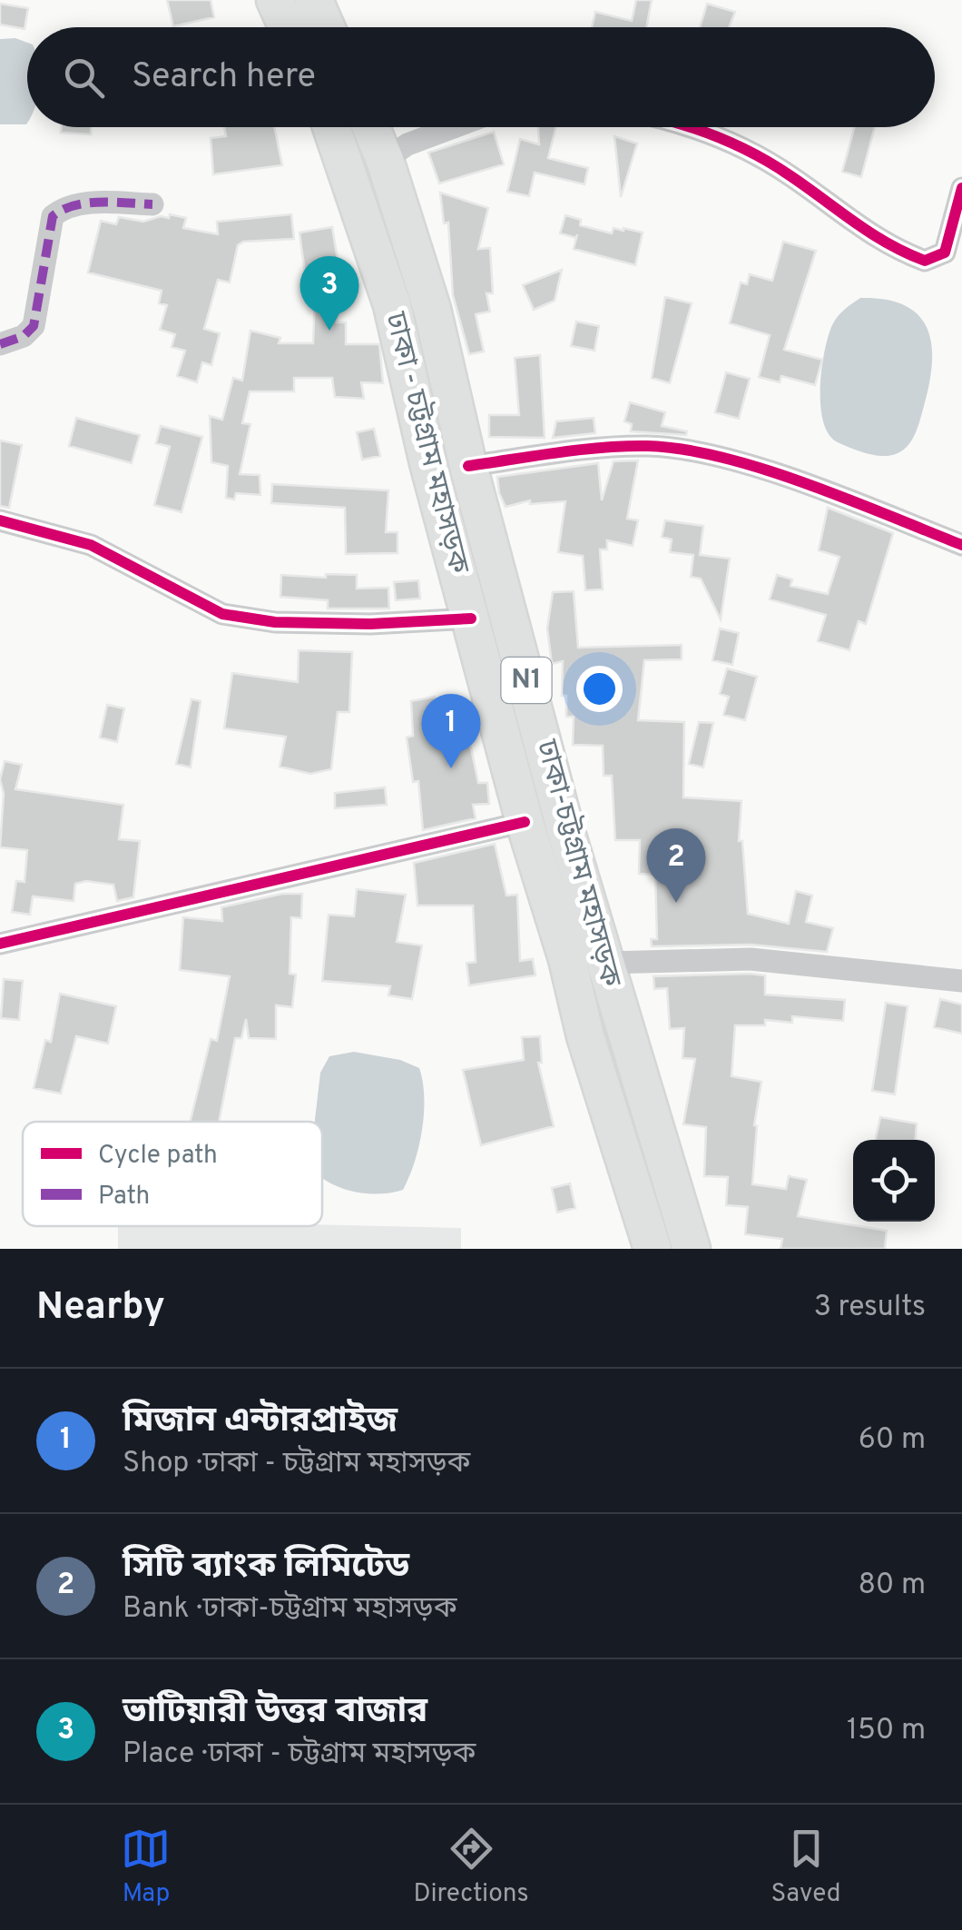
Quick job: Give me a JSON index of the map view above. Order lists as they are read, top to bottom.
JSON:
{
  "streets": {
    "highway": ["ঢাকা - চট্টগ্রাম মহাসড়ক", "N1", "ঢাকা-চট্টগ্রাম মহাসড়ক"]
  },
  "legend": ["Cycle path", "Path"],
  "page": {
    "search": "Search here",
    "pins": ["3", "1", "2"],
    "heading": ["Nearby", "3 results"],
    "list": [
      {
        "mark": "1",
        "name": "মিজান এন্টারপ্রাইজ",
        "note": "Shop · ঢাকা - চট্টগ্রাম মহাসড়ক",
        "value": "60 m"
      },
      {
        "mark": "2",
        "name": "সিটি ব্যাংক লিমিটেড",
        "note": "Bank · ঢাকা-চট্টগ্রাম মহাসড়ক",
        "value": "80 m"
      },
      {
        "mark": "3",
        "name": "ভাটিয়ারী উত্তর বাজার",
        "note": "Place · ঢাকা - চট্টগ্রাম মহাসড়ক",
        "value": "150 m"
      }
    ],
    "nav": ["Map", "Directions", "Saved"]
  }
}
